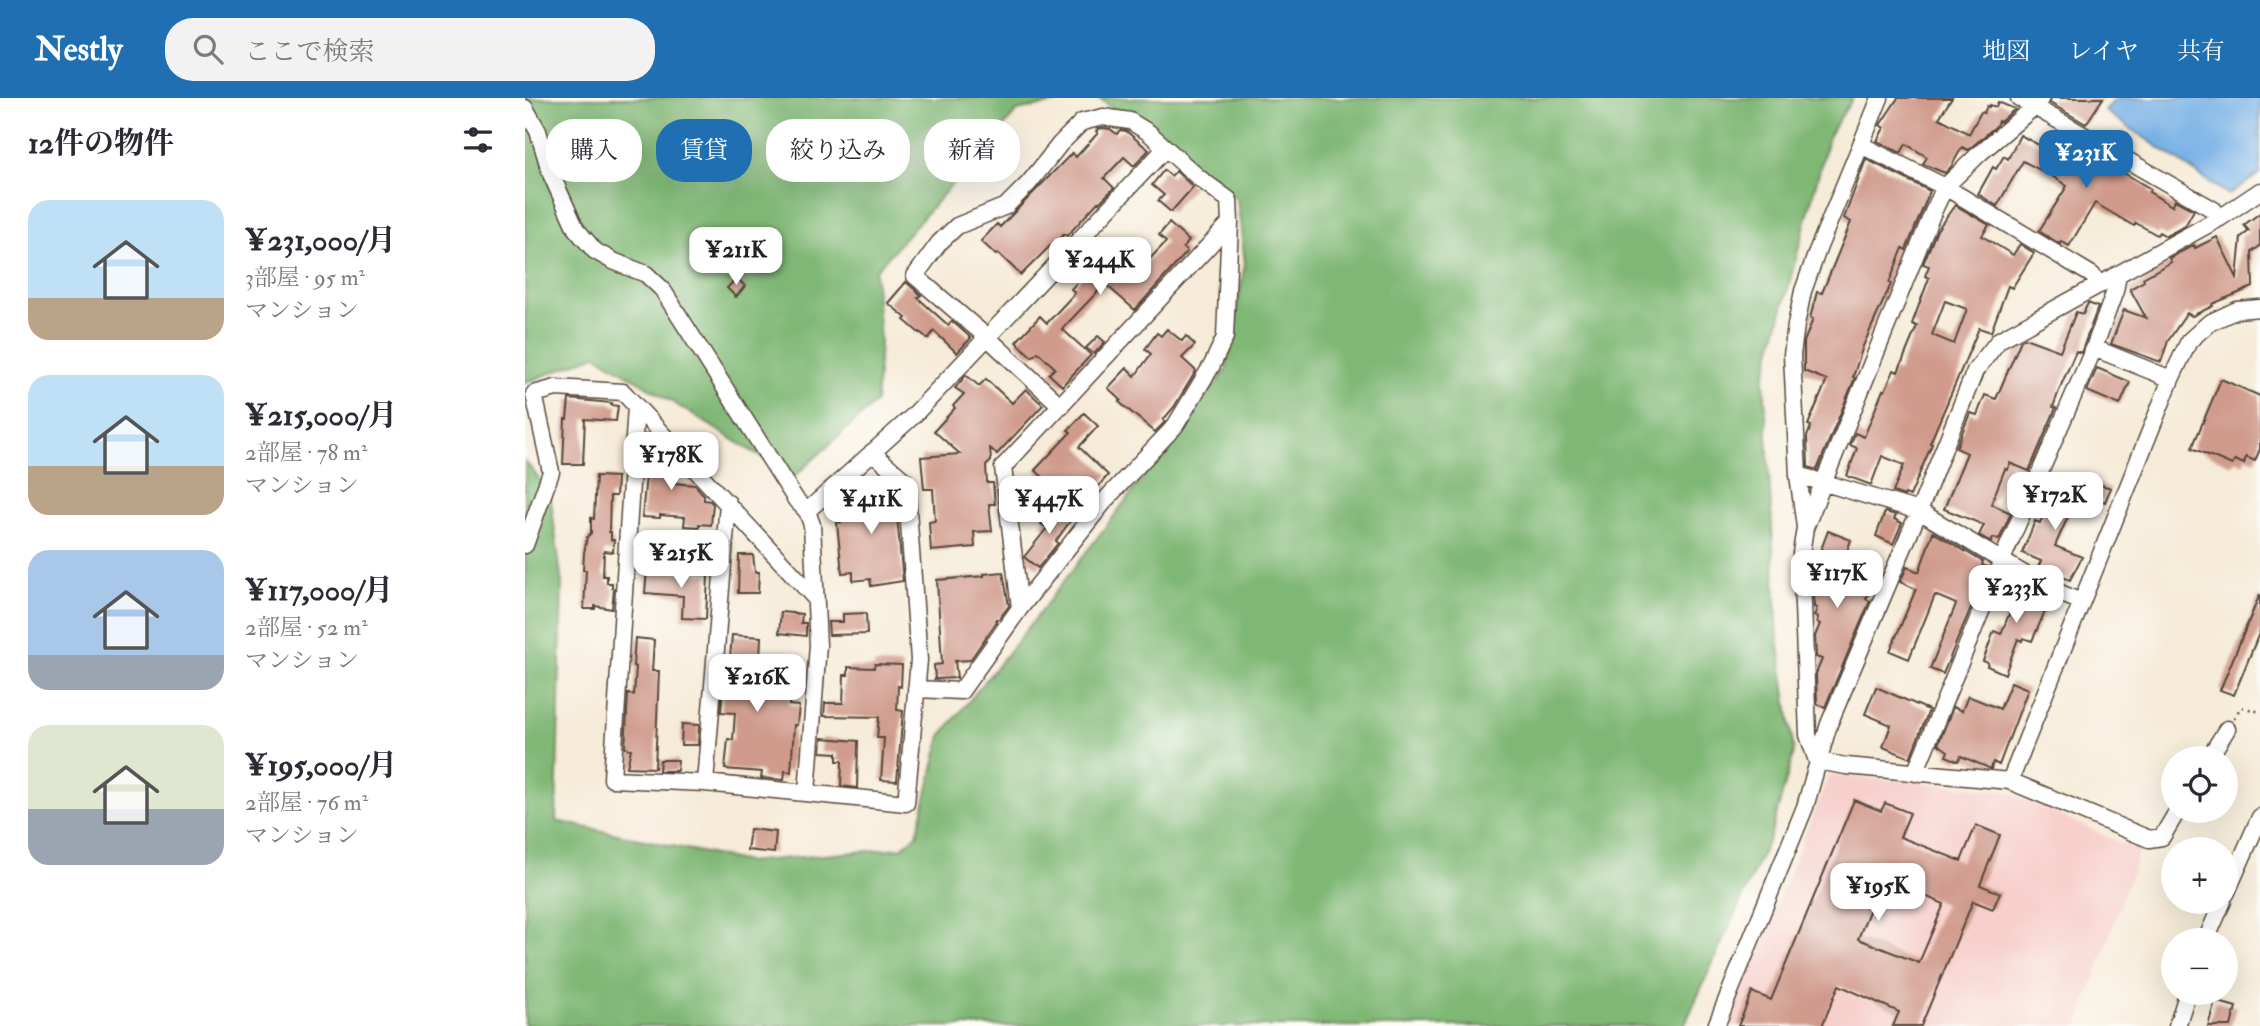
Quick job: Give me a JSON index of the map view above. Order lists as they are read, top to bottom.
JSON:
{
  "page": {
    "header": "Nestly",
    "search": "ここで検索",
    "nav": ["地図", "レイヤ", "共有"],
    "heading": "12件の物件",
    "chip": [
      "購入",
      "賃貸",
      "絞り込み",
      "新着"
    ],
    "price": [
      "¥231K",
      "¥211K",
      "¥244K",
      "¥178K",
      "¥172K",
      "¥411K",
      "¥447K",
      "¥215K",
      "¥117K",
      "¥233K",
      "¥216K",
      "¥195K"
    ],
    "list": [
      {
        "name": "¥231,000/月",
        "note": "3部屋 · 95 m² · マンション"
      },
      {
        "name": "¥215,000/月",
        "note": "2部屋 · 78 m² · マンション"
      },
      {
        "name": "¥117,000/月",
        "note": "2部屋 · 52 m² · マンション"
      },
      {
        "name": "¥195,000/月",
        "note": "2部屋 · 76 m² · マンション"
      }
    ],
    "map_buttons": ["+", "−"]
  }
}
